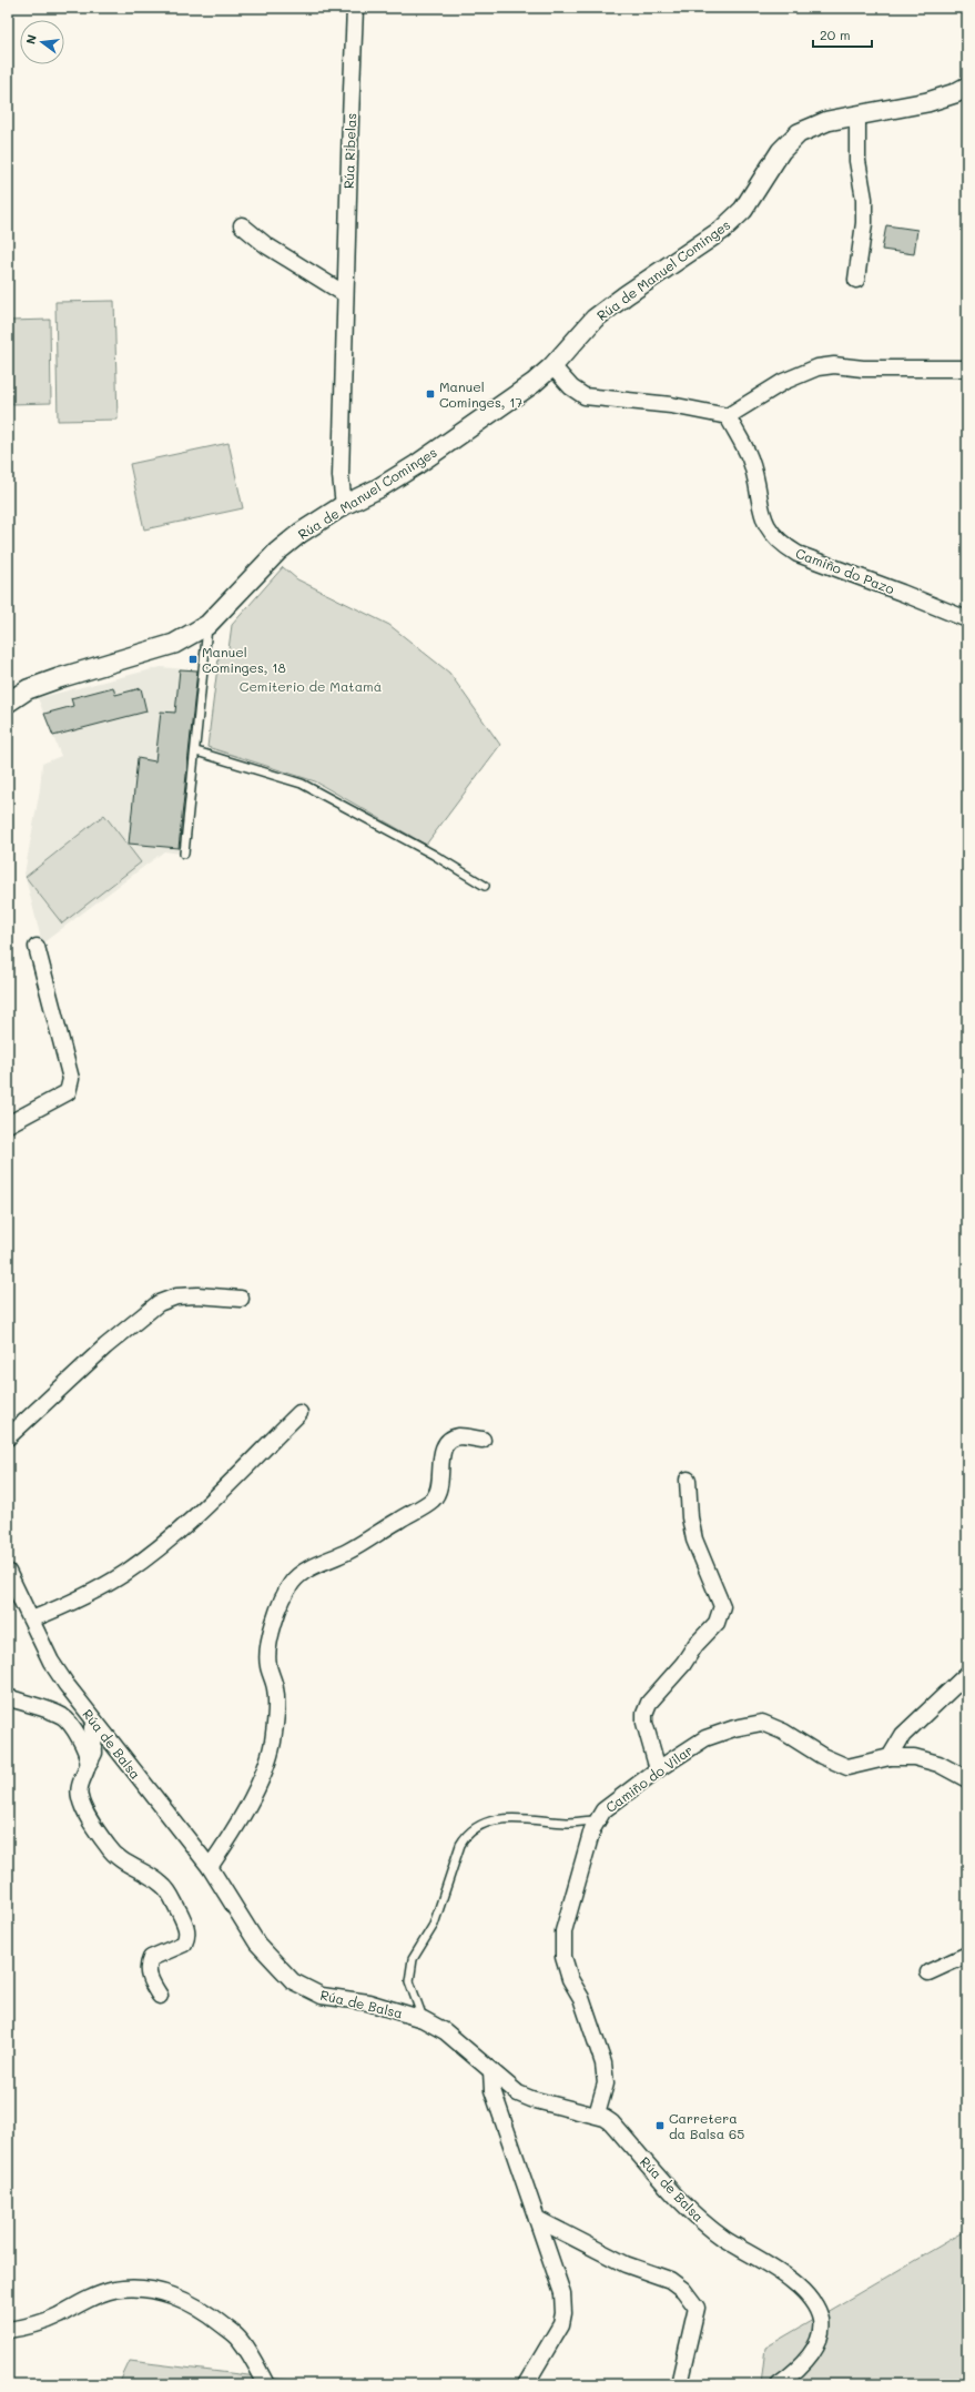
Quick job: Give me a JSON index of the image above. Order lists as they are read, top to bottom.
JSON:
{
  "streets": {
    "street": [
      "Rúa Ribelas",
      "Rúa de Manuel Cominges",
      "Camiño do Pazo",
      "Rúa de Balsa",
      "Camiño do Vilar"
    ]
  },
  "crossings": [
    ["Rúa Ribelas", "Rúa de Manuel Cominges"],
    ["Rúa de Balsa", "Camiño do Vilar"]
  ],
  "parks": ["Cemiterio de Matamá"],
  "places": {
    "transit": ["Manuel Cominges, 17", "Manuel Cominges, 18", "Carretera da Balsa 65"]
  },
  "scale_bar": "20 m",
  "north": "left"
}
